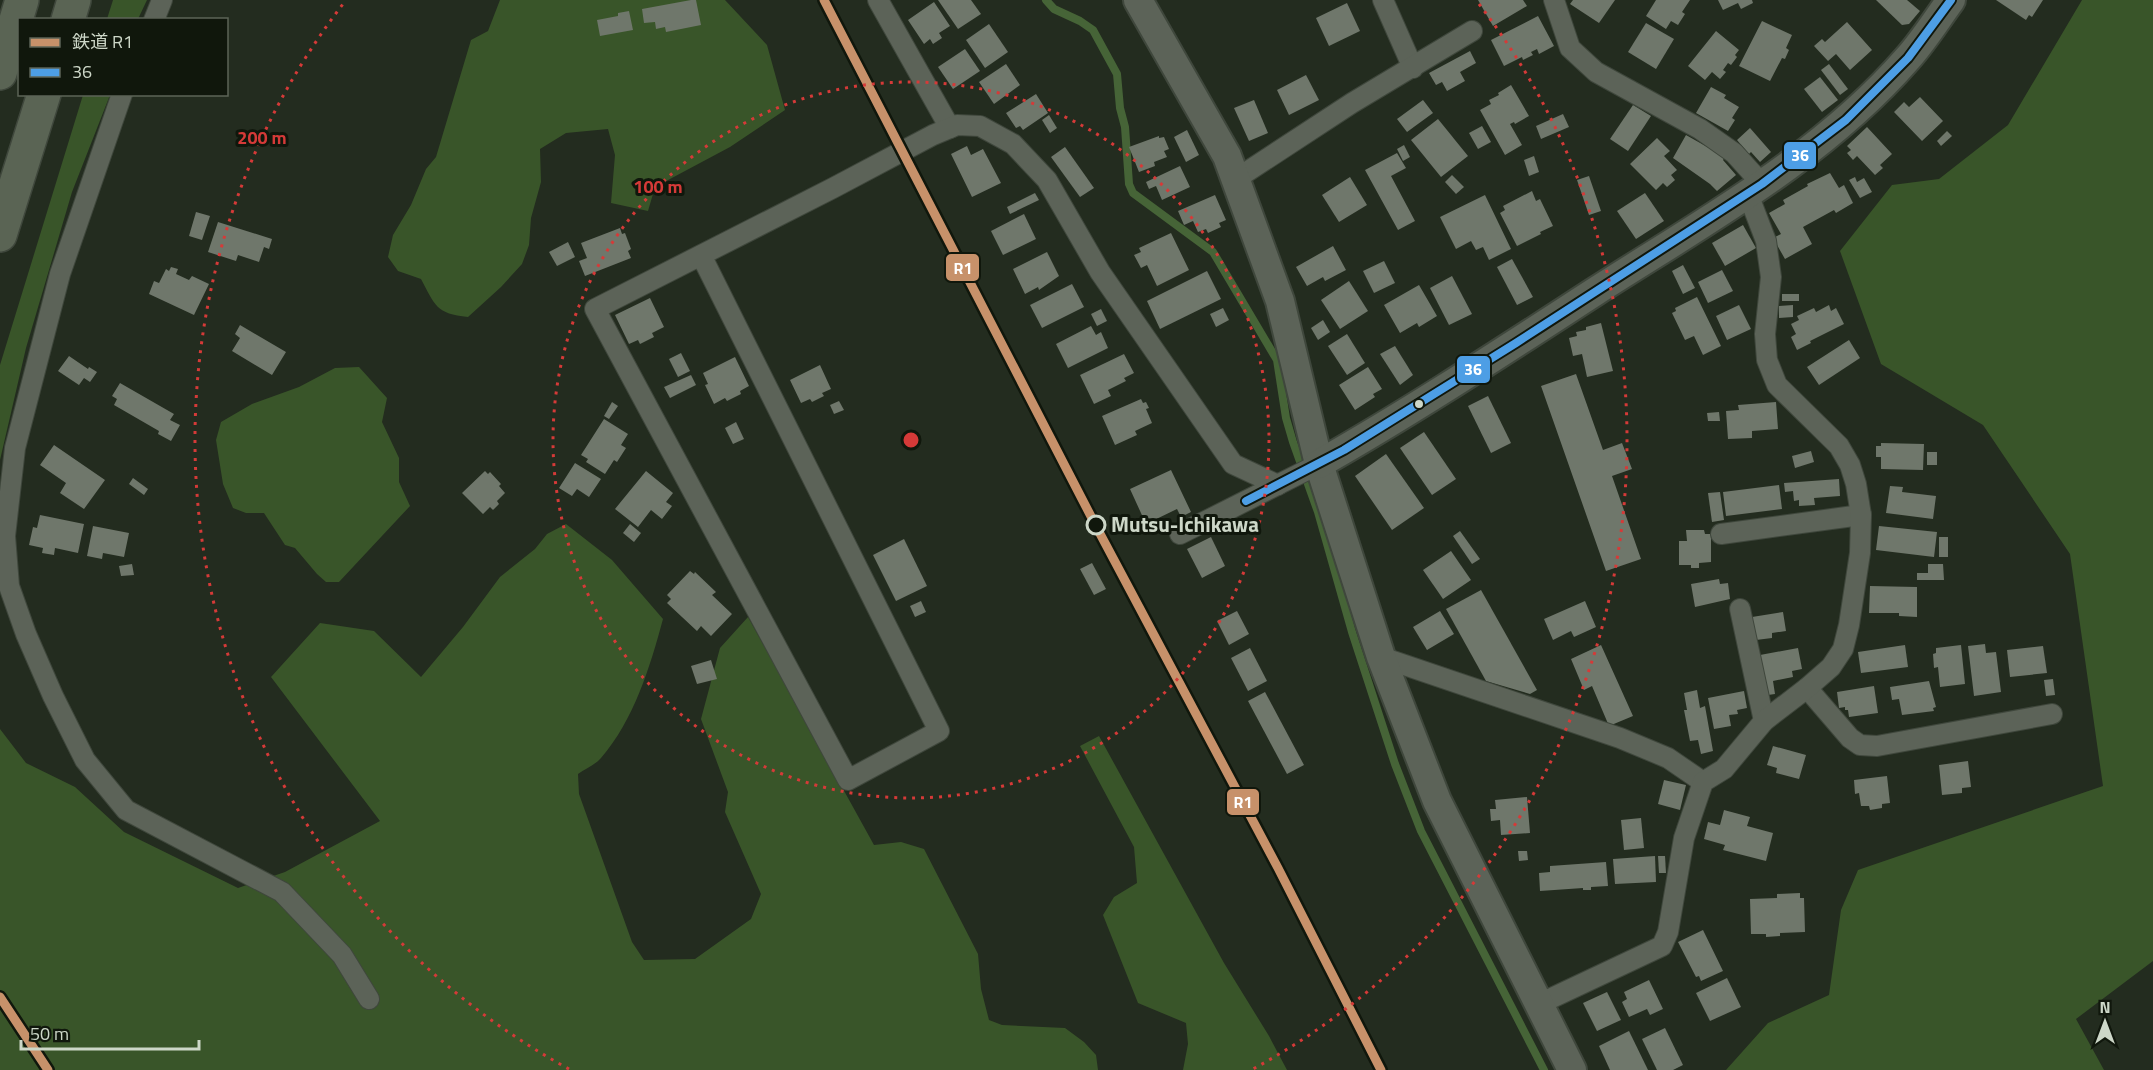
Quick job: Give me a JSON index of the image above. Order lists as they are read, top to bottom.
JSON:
{
  "places": ["Mutsu-Ichikawa"],
  "lines": ["rail line R1", "transit line 36"],
  "legend": ["鉄道 R1", "36"],
  "scale_bar": "50 m",
  "north": "top",
  "rings": ["200 m", "100 m"]
}
